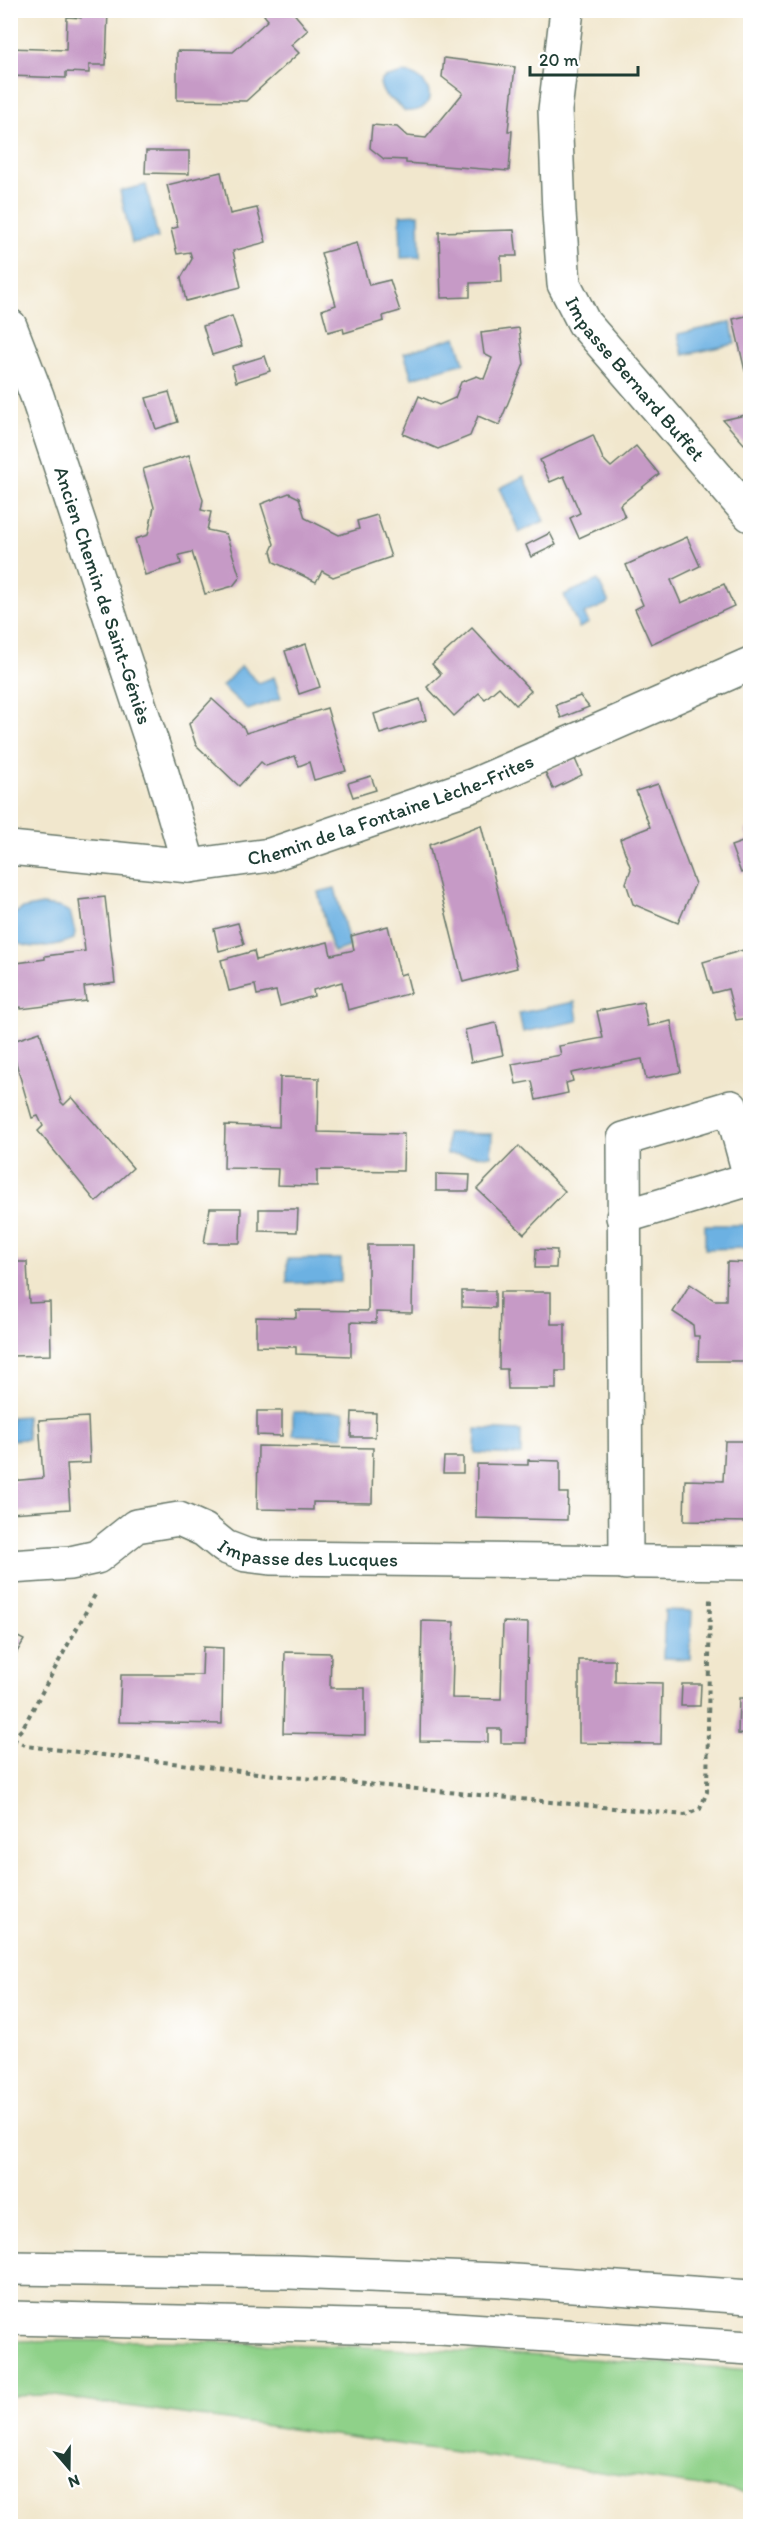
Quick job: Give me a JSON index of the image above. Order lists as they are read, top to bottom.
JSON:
{
  "streets": {
    "main road": [
      "Impasse Bernard Buffet",
      "Ancien Chemin de Saint-Géniès",
      "Chemin de la Fontaine Lèche-Frites",
      "Impasse des Lucques"
    ]
  },
  "crossings": [
    ["Ancien Chemin de Saint-Géniès", "Chemin de la Fontaine Lèche-Frites"]
  ],
  "scale_bar": "20 m",
  "north": "bottom"
}
